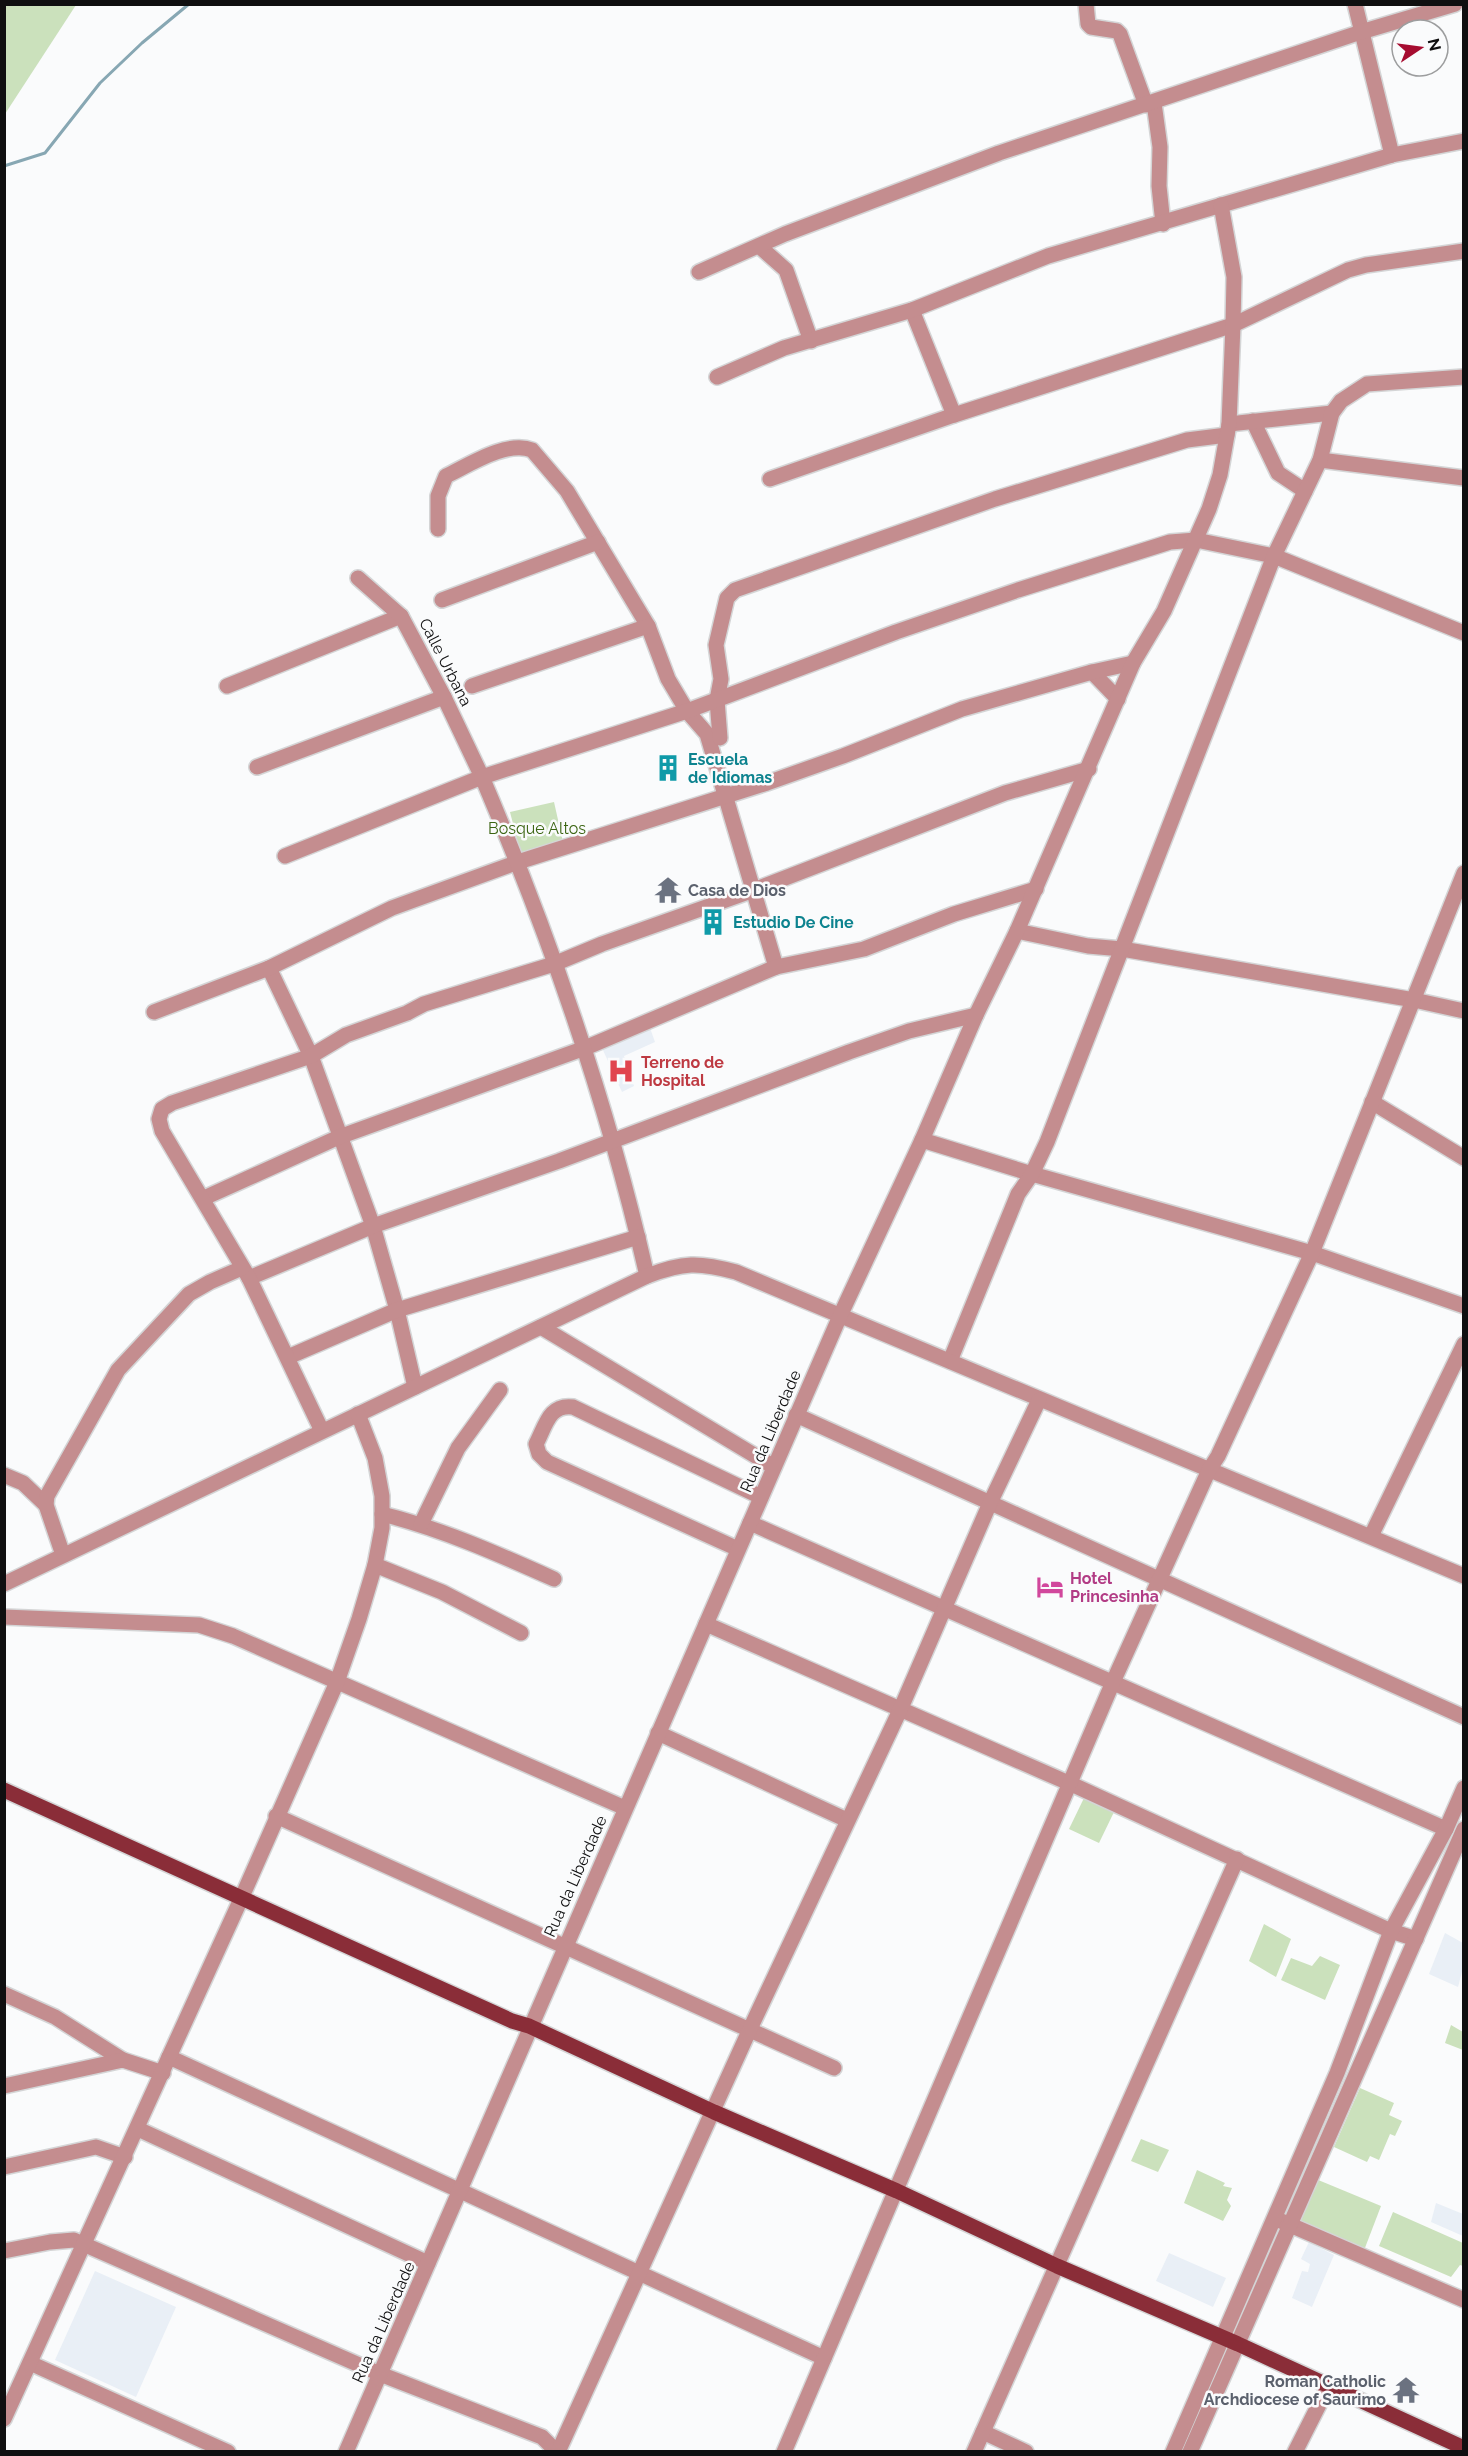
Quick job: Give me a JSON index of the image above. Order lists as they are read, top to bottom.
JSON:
{
  "streets": {
    "street": ["Calle Urbana", "Rua da Liberdade"]
  },
  "parks": ["Bosque Altos"],
  "places": {
    "building": ["Escuela de Idiomas", "Estudio De Cine"],
    "temple": ["Casa de Dios", "Roman Catholic Archdiocese of Saurimo"],
    "hospital": ["Terreno de Hospital"],
    "hotel": ["Hotel Princesinha"]
  },
  "north": "right"
}
